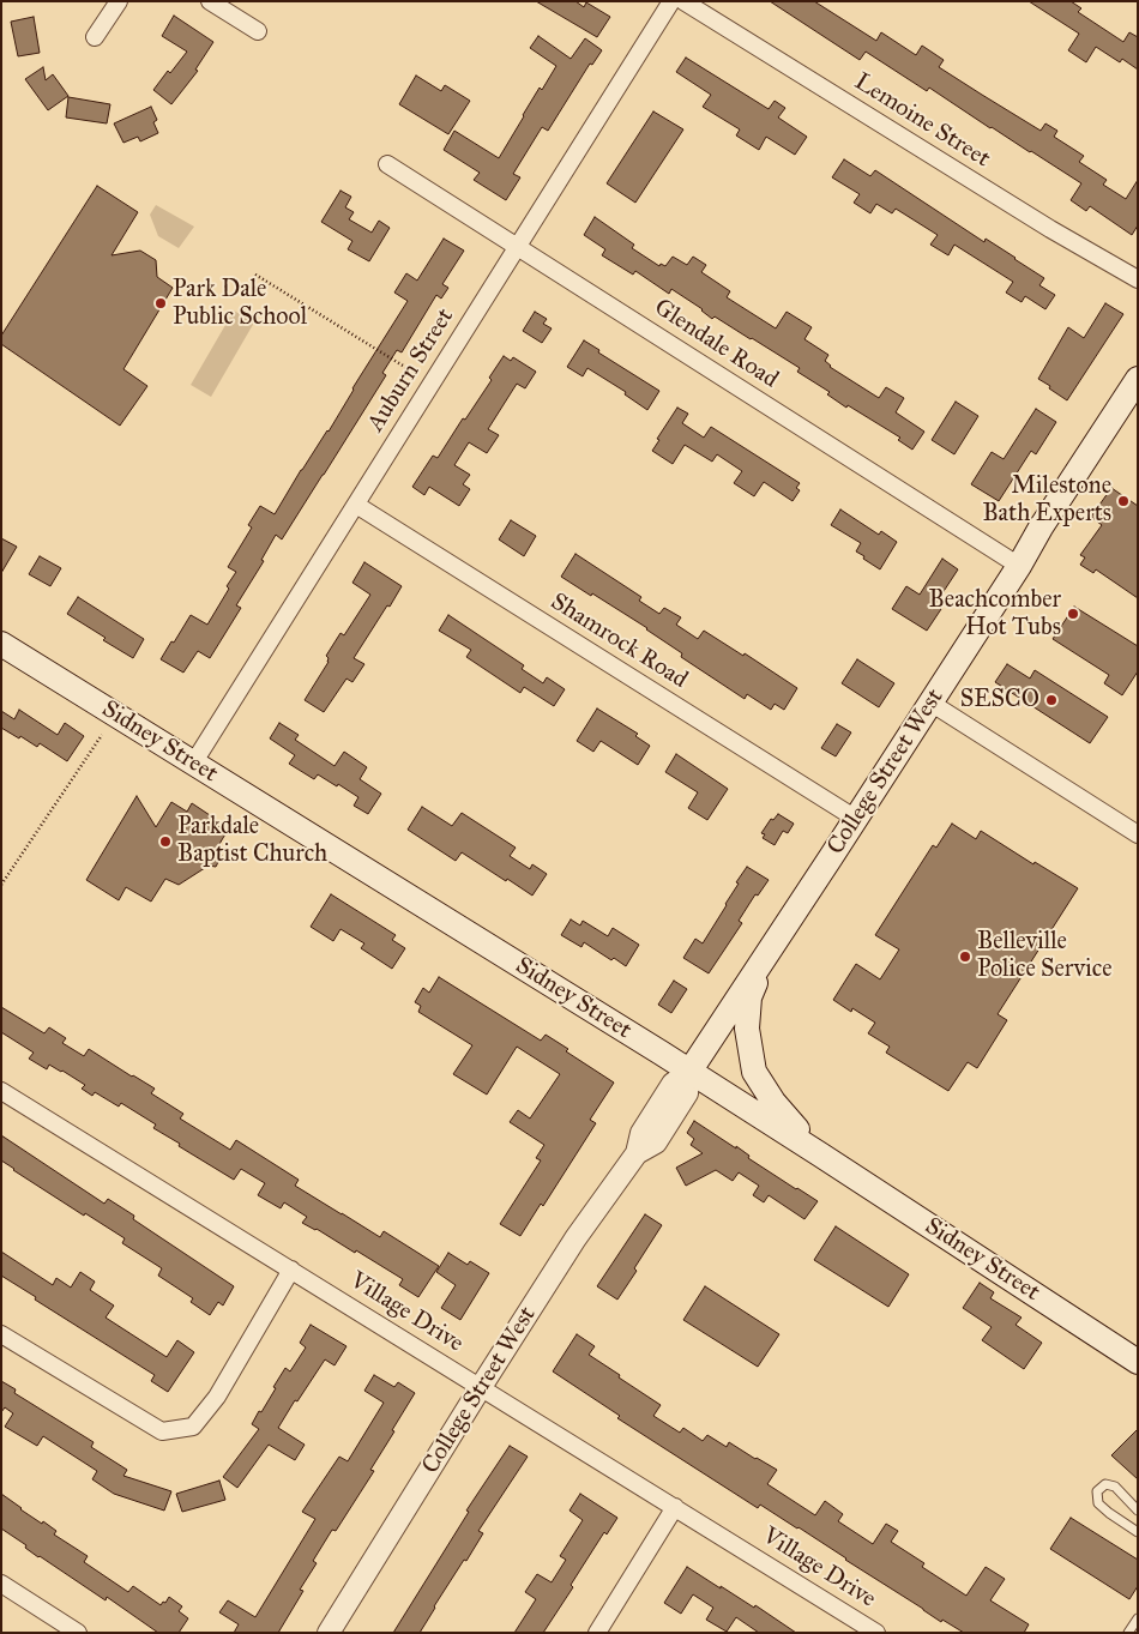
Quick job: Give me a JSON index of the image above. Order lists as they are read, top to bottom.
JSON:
{
  "streets": {
    "main road": ["Sidney Street", "College Street West"],
    "street": [
      "Lemoine Street",
      "Glendale Road",
      "Auburn Street",
      "Shamrock Road",
      "Village Drive"
    ]
  },
  "crossings": [
    ["Glendale Road", "Auburn Street"],
    ["Glendale Road", "College Street West"],
    ["Auburn Street", "Shamrock Road"],
    ["Auburn Street", "Sidney Street"],
    ["Shamrock Road", "College Street West"],
    ["Sidney Street", "College Street West"],
    ["College Street West", "Village Drive"]
  ],
  "places": [
    "Park Dale Public School",
    "Milestone Bath Experts",
    "Beachcomber Hot Tubs",
    "SESCO",
    "Parkdale Baptist Church",
    "Belleville Police Service"
  ]
}
